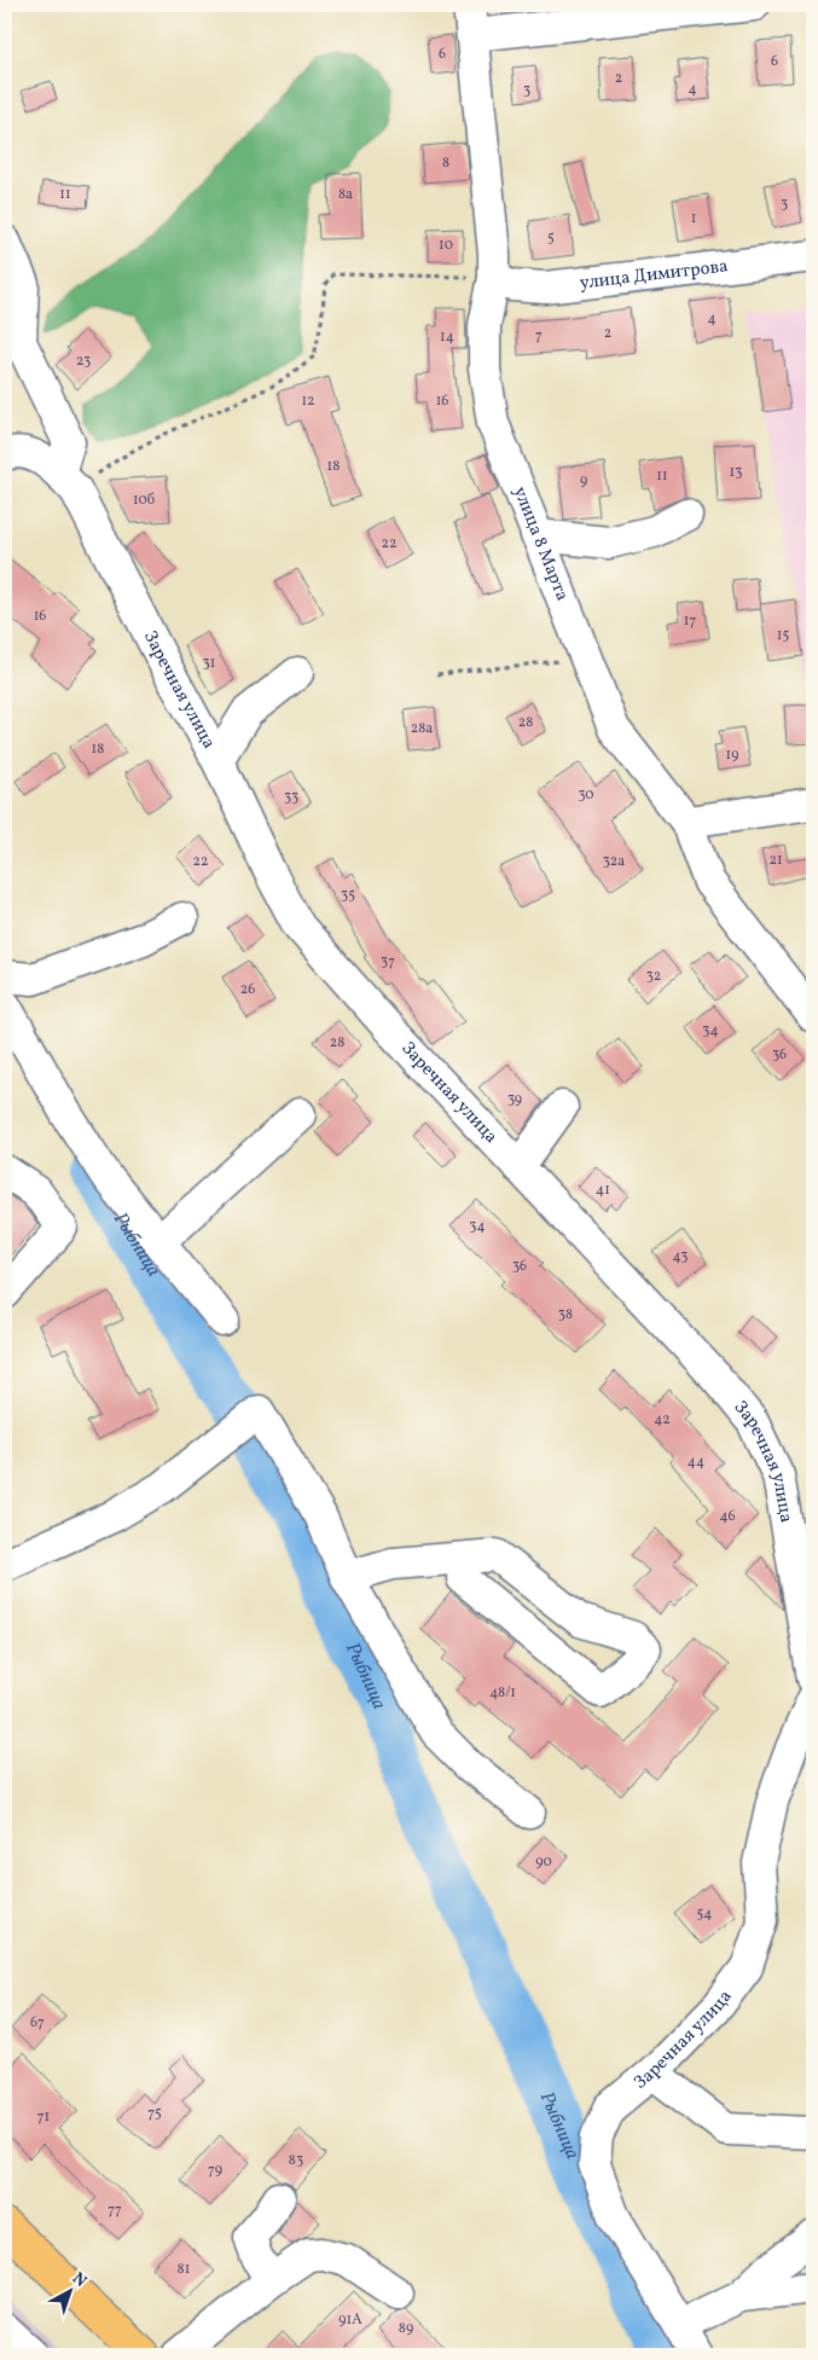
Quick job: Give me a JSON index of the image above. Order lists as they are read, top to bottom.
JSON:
{
  "streets": {
    "street": ["улица Димитрова", "улица 8 Марта", "Заречная улица"]
  },
  "crossings": [
    ["улица Димитрова", "улица 8 Марта"]
  ],
  "water": ["Рыбница"],
  "house_numbers": [
    "6",
    "6",
    "2",
    "4",
    "3",
    "8",
    "11",
    "8а",
    "3",
    "1",
    "5",
    "10",
    "4",
    "2",
    "7",
    "14",
    "23",
    "12",
    "16",
    "18",
    "13",
    "11",
    "9",
    "10б",
    "22",
    "16",
    "17",
    "15",
    "31",
    "28",
    "28а",
    "18",
    "19",
    "30",
    "33",
    "21",
    "22",
    "32а",
    "35",
    "37",
    "32",
    "26",
    "34",
    "28",
    "36",
    "39",
    "41",
    "34",
    "43",
    "36",
    "38",
    "42",
    "44",
    "46",
    "48/1",
    "90",
    "54",
    "67",
    "75",
    "71",
    "83",
    "79",
    "77",
    "81",
    "91А",
    "89"
  ],
  "north": "top right"
}
